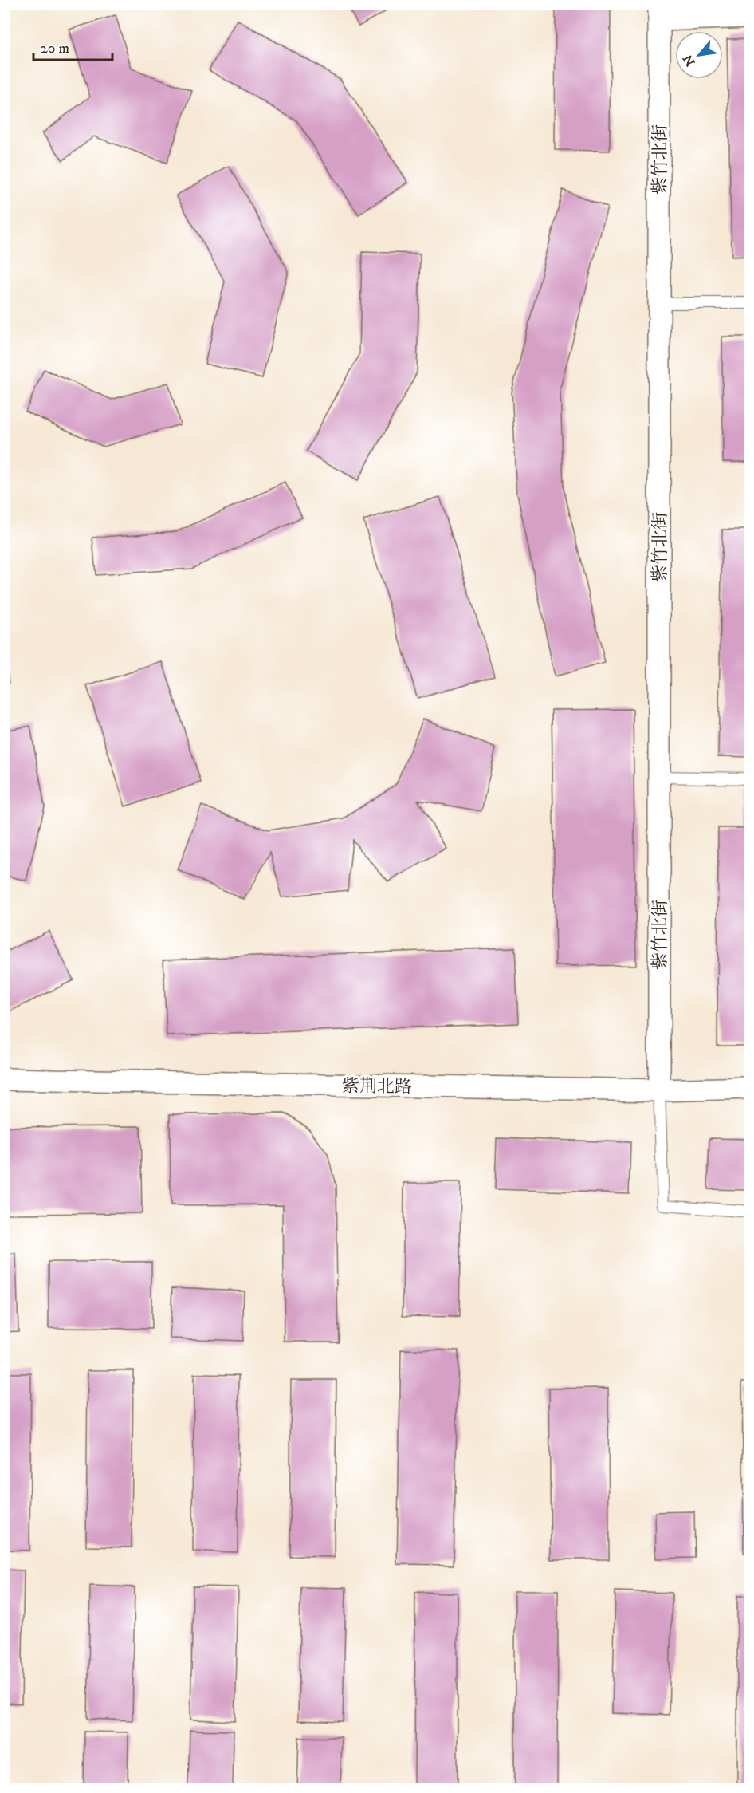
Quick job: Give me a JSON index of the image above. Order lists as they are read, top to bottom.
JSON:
{
  "streets": {
    "street": ["紫竹北街", "紫荆北路"]
  },
  "crossings": [
    ["紫竹北街", "紫荆北路"]
  ],
  "scale_bar": "20 m",
  "north": "bottom left"
}
